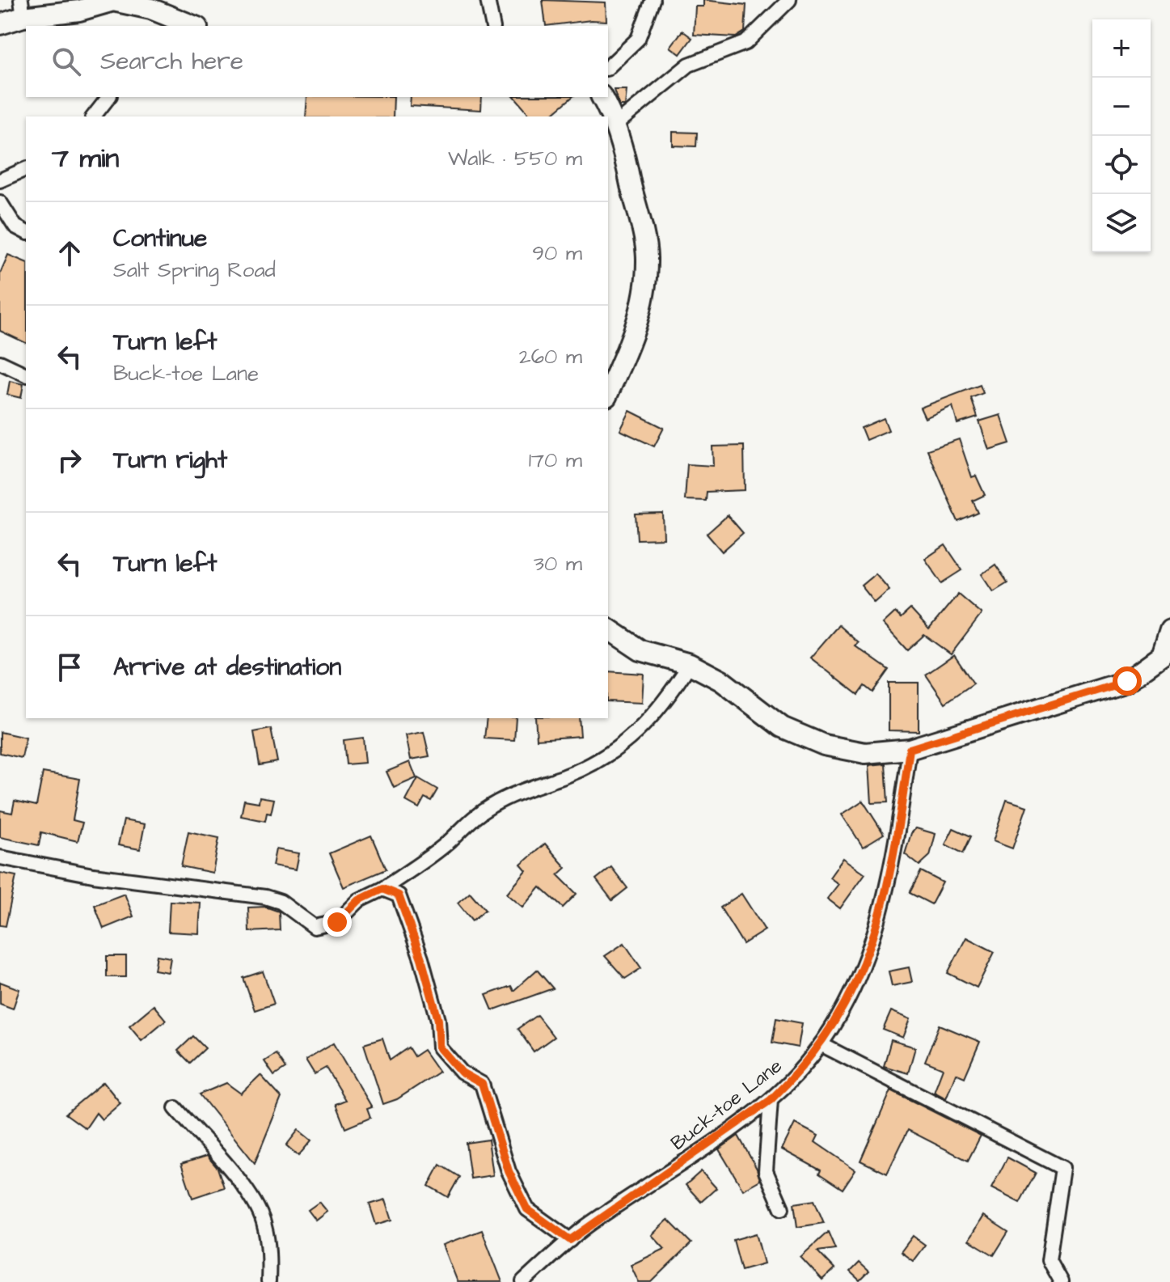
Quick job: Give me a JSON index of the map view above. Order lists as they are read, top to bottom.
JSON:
{
  "streets": {
    "street": ["Buck-toe Lane"]
  },
  "page": {
    "map_buttons": ["+", "−"],
    "search": "Search here",
    "heading": ["7 min", "Walk · 550 m"],
    "list": [
      ["Continue", "Salt Spring Road", "90 m"],
      ["Turn left", "Buck-toe Lane", "260 m"],
      ["Turn right", "170 m"],
      ["Turn left", "30 m"],
      "Arrive at destination"
    ]
  }
}
